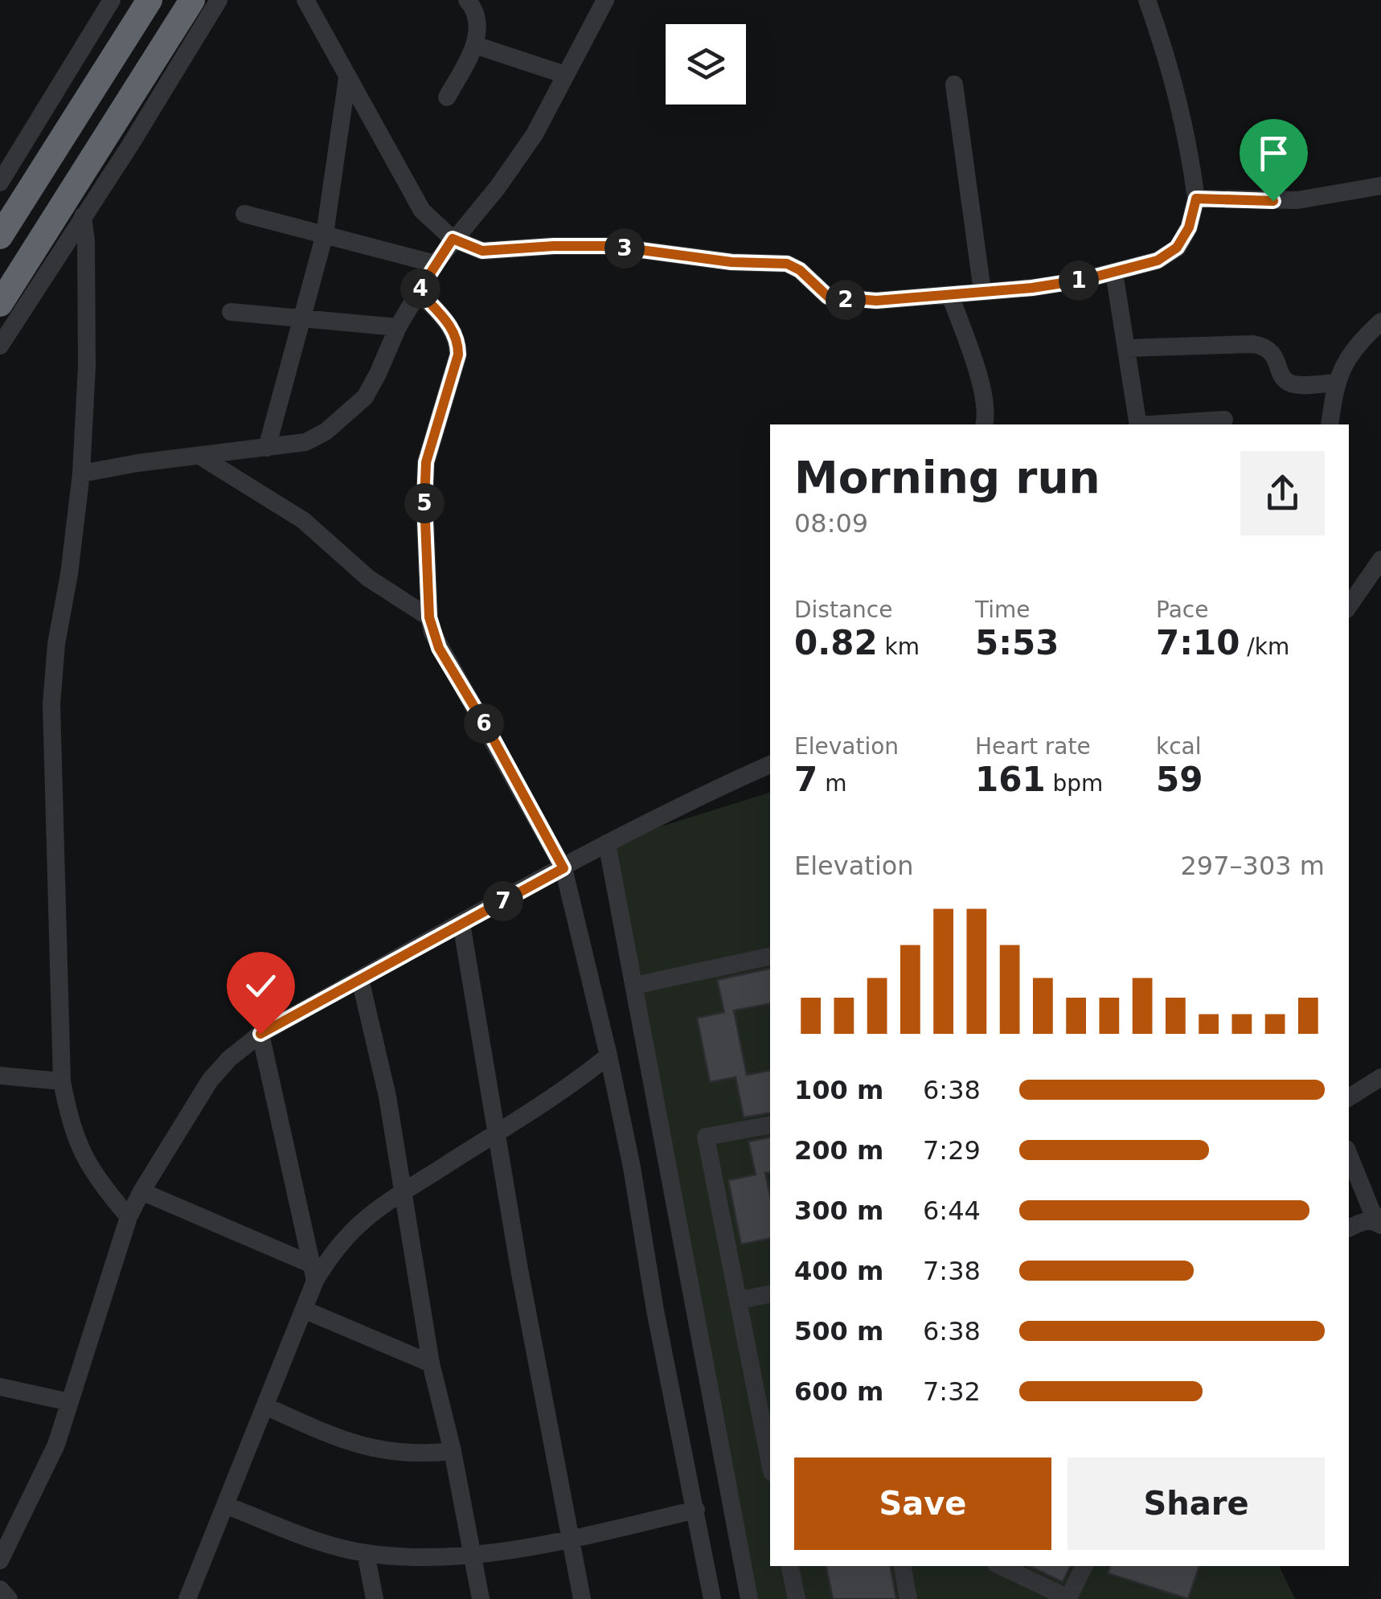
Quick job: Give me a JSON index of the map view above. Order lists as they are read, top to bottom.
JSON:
{
  "page": {
    "pins": [
      "3",
      "1",
      "4",
      "2",
      "5",
      "6",
      "7"
    ],
    "heading": ["Morning run", "08:09"],
    "stats": [
      ["Distance", "0.82 km"],
      ["Time", "5:53"],
      ["Pace", "7:10 /km"],
      ["Elevation", "7 m"],
      ["Heart rate", "161 bpm"],
      ["kcal", "59"]
    ],
    "chart": ["Elevation", "297–303 m"],
    "list": [
      {
        "name": "100 m",
        "note": "6:38"
      },
      {
        "name": "200 m",
        "note": "7:29"
      },
      {
        "name": "300 m",
        "note": "6:44"
      },
      {
        "name": "400 m",
        "note": "7:38"
      },
      {
        "name": "500 m",
        "note": "6:38"
      },
      {
        "name": "600 m",
        "note": "7:32"
      }
    ],
    "buttons": ["Save", "Share"]
  }
}
